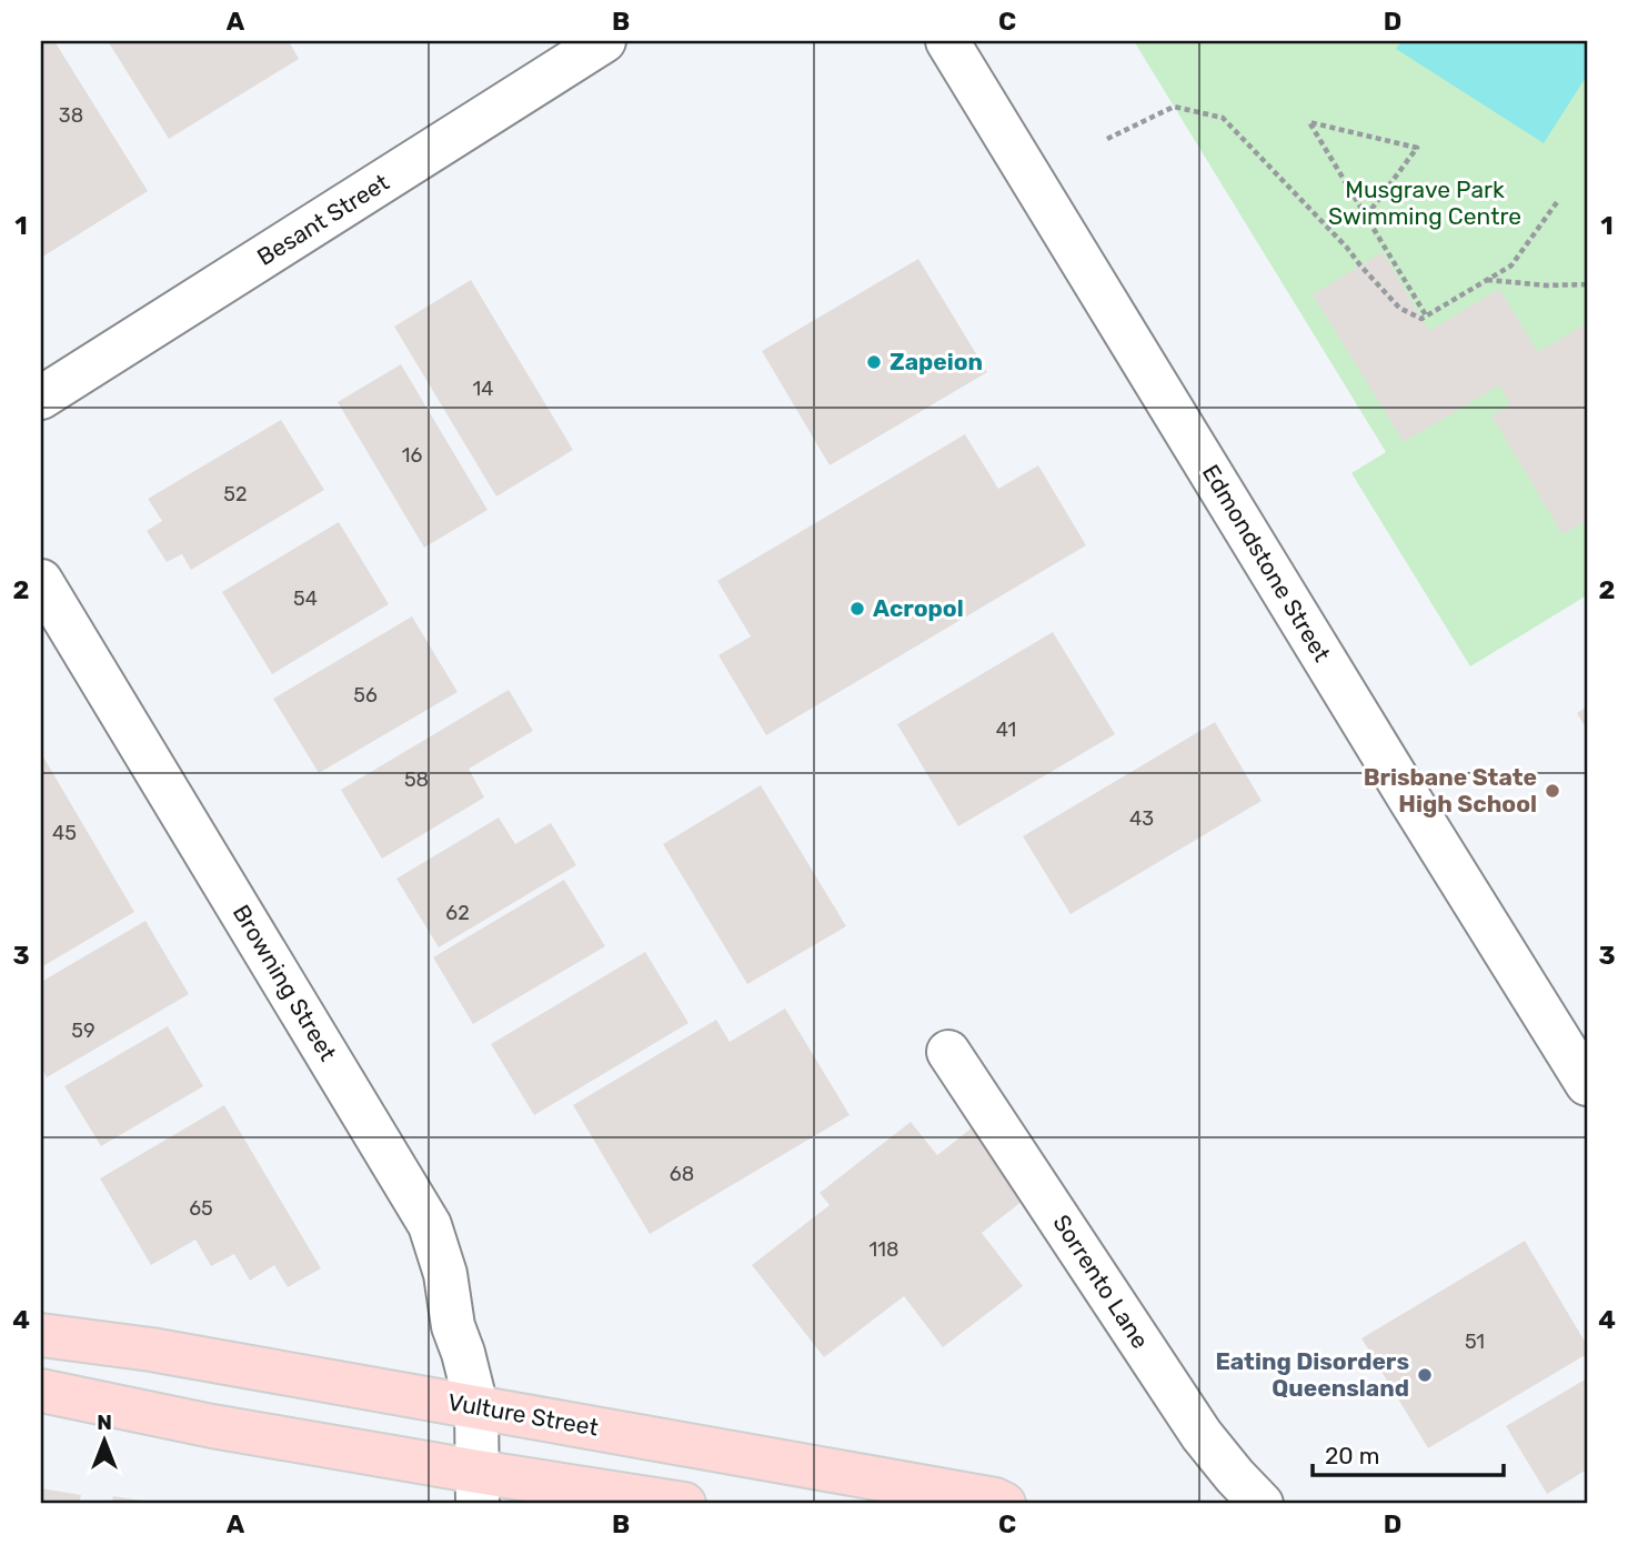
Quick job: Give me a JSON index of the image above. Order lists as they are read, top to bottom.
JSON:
{
  "streets": {
    "main road": ["Vulture Street"],
    "street": [
      "Besant Street",
      "Edmondstone Street",
      "Browning Street",
      "Sorrento Lane"
    ]
  },
  "crossings": [
    ["Browning Street", "Vulture Street"]
  ],
  "parks": ["Musgrave Park Swimming Centre"],
  "places": [
    "Zapeion",
    "Acropol",
    "Brisbane State High School",
    "Eating Disorders Queensland"
  ],
  "house_numbers": [
    "38",
    "14",
    "16",
    "52",
    "54",
    "56",
    "41",
    "58",
    "43",
    "45",
    "62",
    "59",
    "68",
    "65",
    "118",
    "51"
  ],
  "scale_bar": "20 m",
  "north": "top",
  "grid": {
    "columns": [
      "A",
      "B",
      "C",
      "D"
    ],
    "rows": [
      "1",
      "2",
      "3",
      "4"
    ]
  }
}
